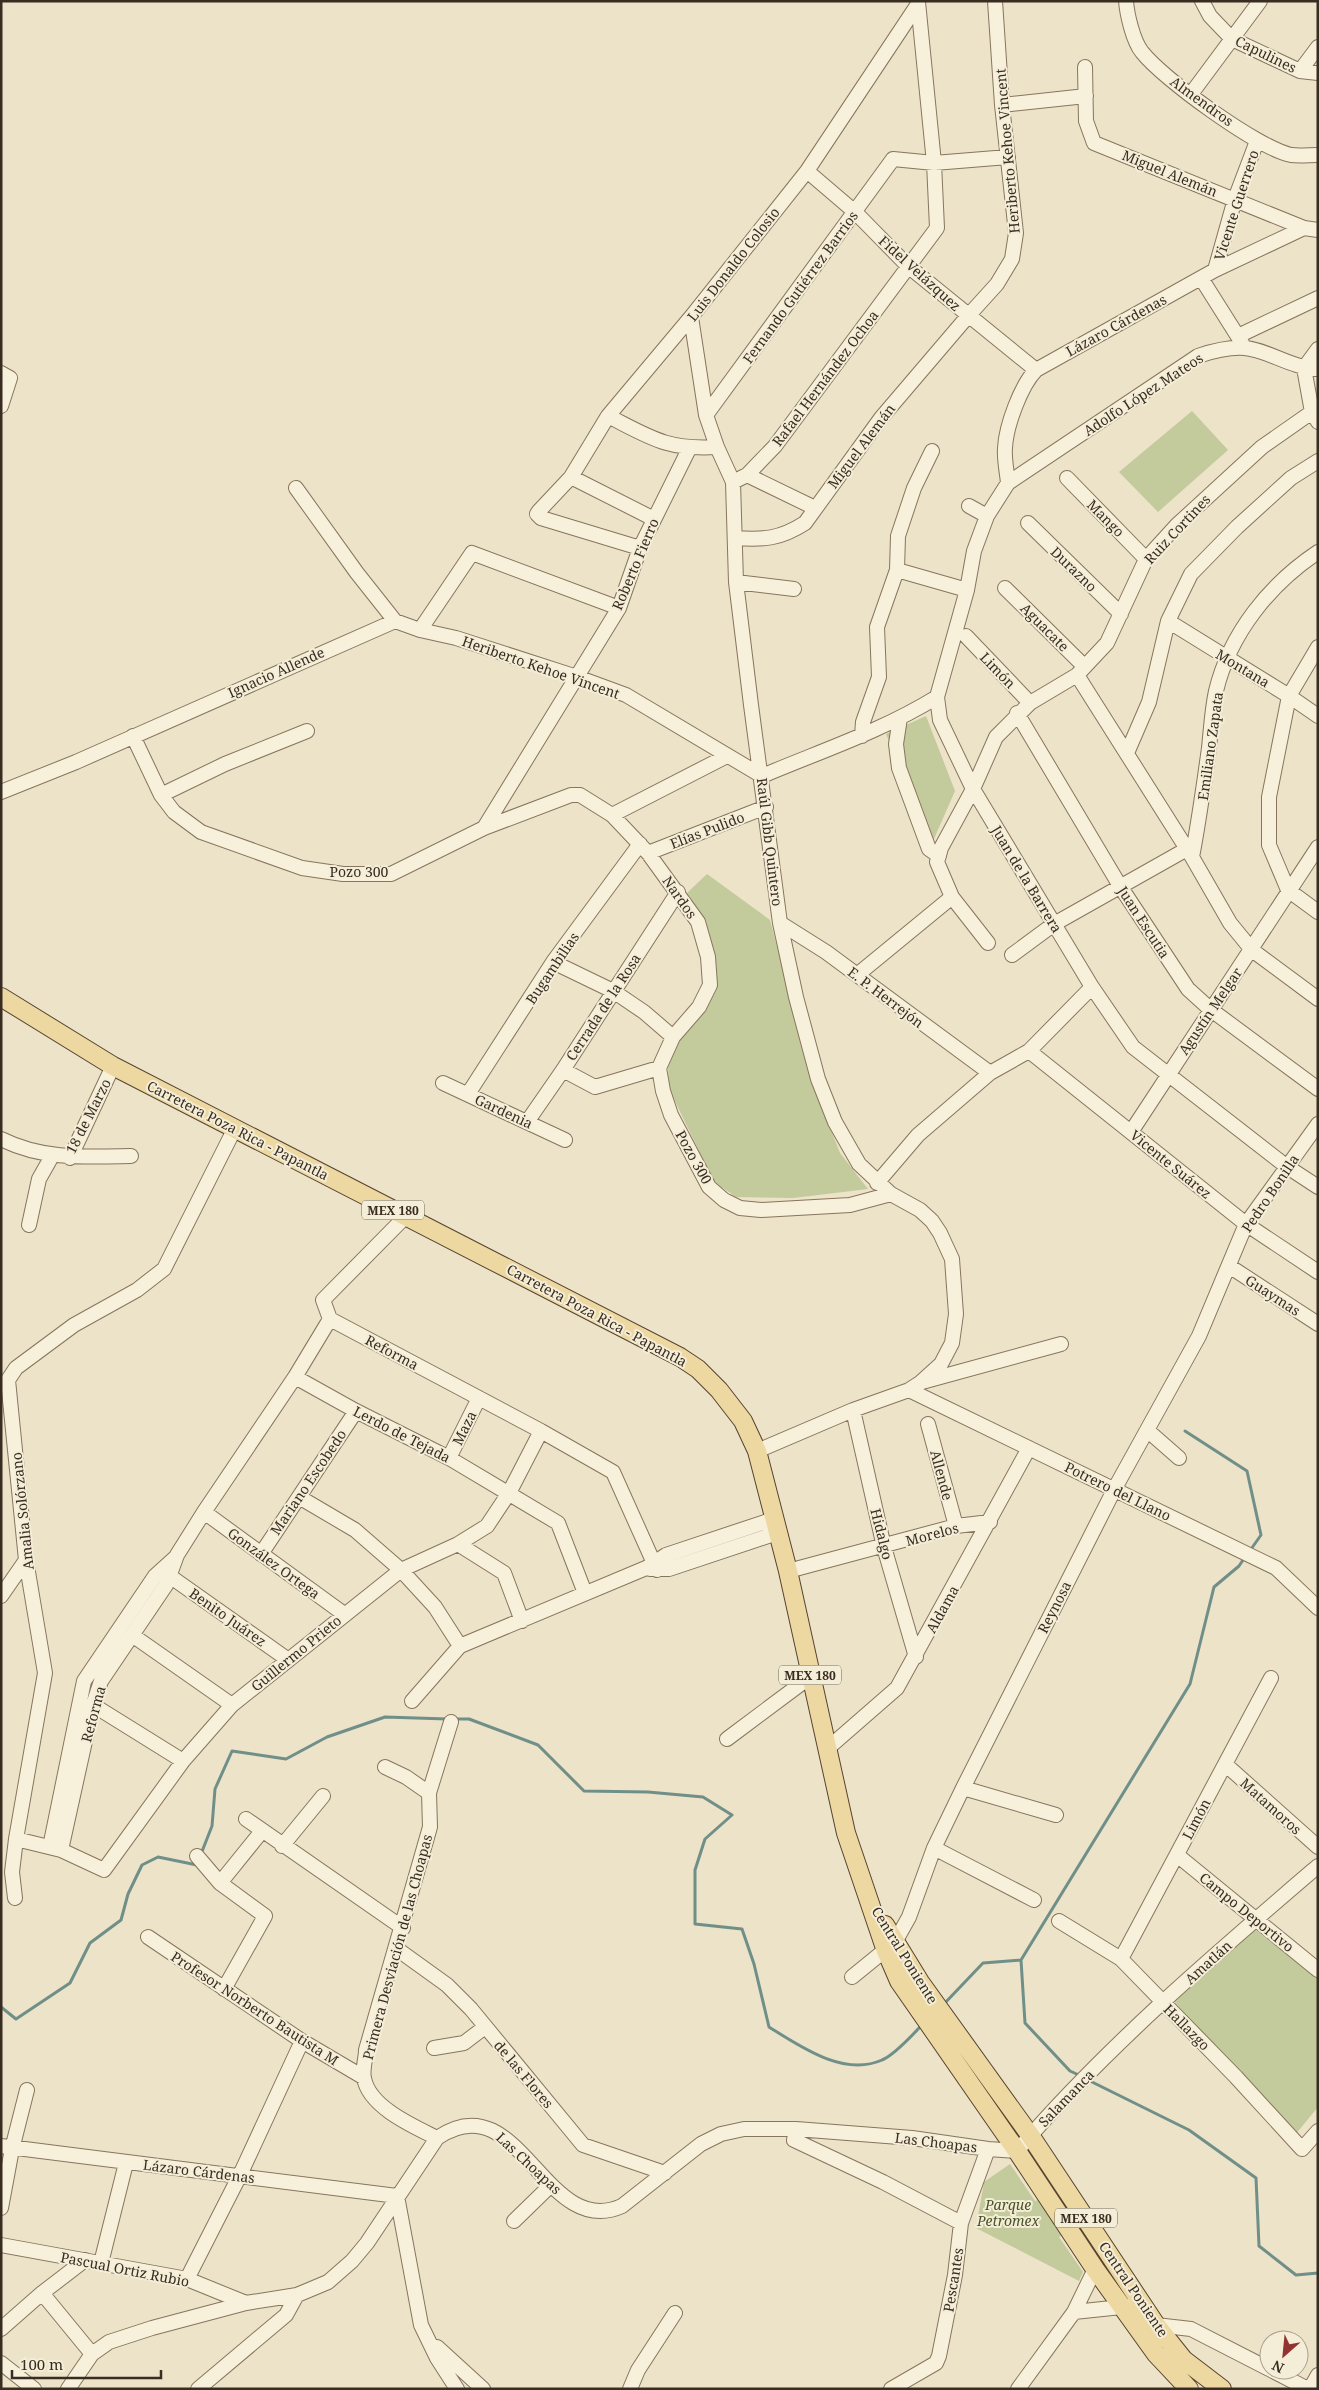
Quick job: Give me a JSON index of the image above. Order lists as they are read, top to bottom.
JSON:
{
  "streets": {
    "main road": ["Carretera Poza Rica - Papantla", "MEX 180", "Central Poniente"],
    "street": [
      "Capulines",
      "Almendros",
      "Heriberto Kehoe Vincent",
      "Miguel Alemán",
      "Vicente Guerrero",
      "Luis Donaldo Colosio",
      "Fidel Velázquez",
      "Fernando Gutiérrez Barrios",
      "Lázaro Cárdenas",
      "Rafael Hernández Ochoa",
      "Adolfo López Mateos",
      "Mango",
      "Ruiz Cortines",
      "Roberto Fierro",
      "Durazno",
      "Aguacate",
      "Montana",
      "Limón",
      "Ignacio Allende",
      "Emiliano Zapata",
      "Elías Pulido",
      "Raúl Gibb Quintero",
      "Pozo 300",
      "Juan de la Barrera",
      "Nardos",
      "Juan Escutia",
      "Bugambilias",
      "E. P. Herrejón",
      "Cerrada de la Rosa",
      "Agustín Melgar",
      "Gardenia",
      "18 de Marzo",
      "Vicente Suárez",
      "Pedro Bonilla",
      "Guaymas",
      "Reforma",
      "Maza",
      "Lerdo de Tejada",
      "Allende",
      "Mariano Escobedo",
      "Potrero del Llano",
      "Amalia Solórzano",
      "Hidalgo",
      "Morelos",
      "González Ortega",
      "Reynosa",
      "Aldama",
      "Benito Juárez",
      "Guillermo Prieto",
      "Matamoros",
      "Campo Deportivo",
      "Primera Desviación de las Choapas",
      "Amatlán",
      "Profesor Norberto Bautista M",
      "Hallazgo",
      "de las Flores",
      "Salamanca",
      "Las Choapas",
      "Pascual Ortiz Rubio",
      "Pescantes"
    ]
  },
  "crossings": [
    ["Almendros", "Vicente Guerrero"],
    ["Heriberto Kehoe Vincent", "Miguel Alemán"],
    ["Heriberto Kehoe Vincent", "Fidel Velázquez"],
    ["Heriberto Kehoe Vincent", "Roberto Fierro"],
    ["Heriberto Kehoe Vincent", "Raúl Gibb Quintero"],
    ["Miguel Alemán", "Vicente Guerrero"],
    ["Miguel Alemán", "Fidel Velázquez"],
    ["Miguel Alemán", "Lázaro Cárdenas"],
    ["Miguel Alemán", "Raúl Gibb Quintero"],
    ["Vicente Guerrero", "Lázaro Cárdenas"],
    ["Luis Donaldo Colosio", "Fidel Velázquez"],
    ["Luis Donaldo Colosio", "Roberto Fierro"],
    ["Fidel Velázquez", "Fernando Gutiérrez Barrios"],
    ["Fidel Velázquez", "Lázaro Cárdenas"],
    ["Fidel Velázquez", "Rafael Hernández Ochoa"],
    ["Lázaro Cárdenas", "Adolfo López Mateos"],
    ["Lázaro Cárdenas", "Juan de la Barrera"],
    ["Lázaro Cárdenas", "Las Choapas"],
    ["Rafael Hernández Ochoa", "Raúl Gibb Quintero"],
    ["Adolfo López Mateos", "Juan de la Barrera"],
    ["Mango", "Ruiz Cortines"],
    ["Ruiz Cortines", "Durazno"],
    ["Ruiz Cortines", "Aguacate"],
    ["Ruiz Cortines", "Limón"],
    ["Ruiz Cortines", "Juan de la Barrera"],
    ["Ruiz Cortines", "Juan Escutia"],
    ["Roberto Fierro", "Pozo 300"],
    ["Montana", "Emiliano Zapata"],
    ["Limón", "Matamoros"],
    ["Limón", "Campo Deportivo"],
    ["Limón", "Hallazgo"],
    ["Ignacio Allende", "Pozo 300"],
    ["Elías Pulido", "Raúl Gibb Quintero"],
    ["Elías Pulido", "Pozo 300"],
    ["Elías Pulido", "Nardos"],
    ["Elías Pulido", "Bugambilias"],
    ["Raúl Gibb Quintero", "E. P. Herrejón"],
    ["Pozo 300", "Nardos"],
    ["Pozo 300", "Bugambilias"],
    ["Juan de la Barrera", "Agustín Melgar"],
    ["Juan de la Barrera", "Pedro Bonilla"],
    ["Nardos", "Bugambilias"],
    ["Nardos", "Cerrada de la Rosa"],
    ["Juan Escutia", "Agustín Melgar"],
    ["Bugambilias", "Gardenia"],
    ["Cerrada de la Rosa", "Gardenia"],
    ["Agustín Melgar", "Vicente Suárez"],
    ["18 de Marzo", "Carretera Poza Rica - Papantla"],
    ["Carretera Poza Rica - Papantla", "Amalia Solórzano"],
    ["Carretera Poza Rica - Papantla", "Morelos"],
    ["Carretera Poza Rica - Papantla", "Aldama"],
    ["Carretera Poza Rica - Papantla", "Central Poniente"],
    ["Vicente Suárez", "Pedro Bonilla"],
    ["Pedro Bonilla", "Guaymas"],
    ["Pedro Bonilla", "Reynosa"],
    ["Guaymas", "Reynosa"],
    ["Reforma", "Maza"],
    ["Reforma", "Lerdo de Tejada"],
    ["Reforma", "González Ortega"],
    ["Reforma", "Benito Juárez"],
    ["Reforma", "Guillermo Prieto"],
    ["Maza", "Lerdo de Tejada"],
    ["Lerdo de Tejada", "Mariano Escobedo"],
    ["Lerdo de Tejada", "Guillermo Prieto"],
    ["Allende", "Morelos"],
    ["Mariano Escobedo", "González Ortega"],
    ["Potrero del Llano", "Reynosa"],
    ["Potrero del Llano", "Aldama"],
    ["Hidalgo", "Morelos"],
    ["Hidalgo", "Aldama"],
    ["Morelos", "Aldama"],
    ["González Ortega", "Guillermo Prieto"],
    ["Reynosa", "Central Poniente"],
    ["Benito Juárez", "Guillermo Prieto"],
    ["Campo Deportivo", "Amatlán"],
    ["Primera Desviación de las Choapas", "Profesor Norberto Bautista M"],
    ["Primera Desviación de las Choapas", "de las Flores"],
    ["Primera Desviación de las Choapas", "Las Choapas"],
    ["Central Poniente", "Salamanca"],
    ["Central Poniente", "Las Choapas"],
    ["Amatlán", "Hallazgo"],
    ["Amatlán", "Salamanca"],
    ["de las Flores", "Las Choapas"],
    ["Las Choapas", "Pascual Ortiz Rubio"],
    ["Las Choapas", "Pescantes"]
  ],
  "parks": ["Parque Petromex"],
  "scale_bar": "100 m",
  "north": "bottom left"
}
